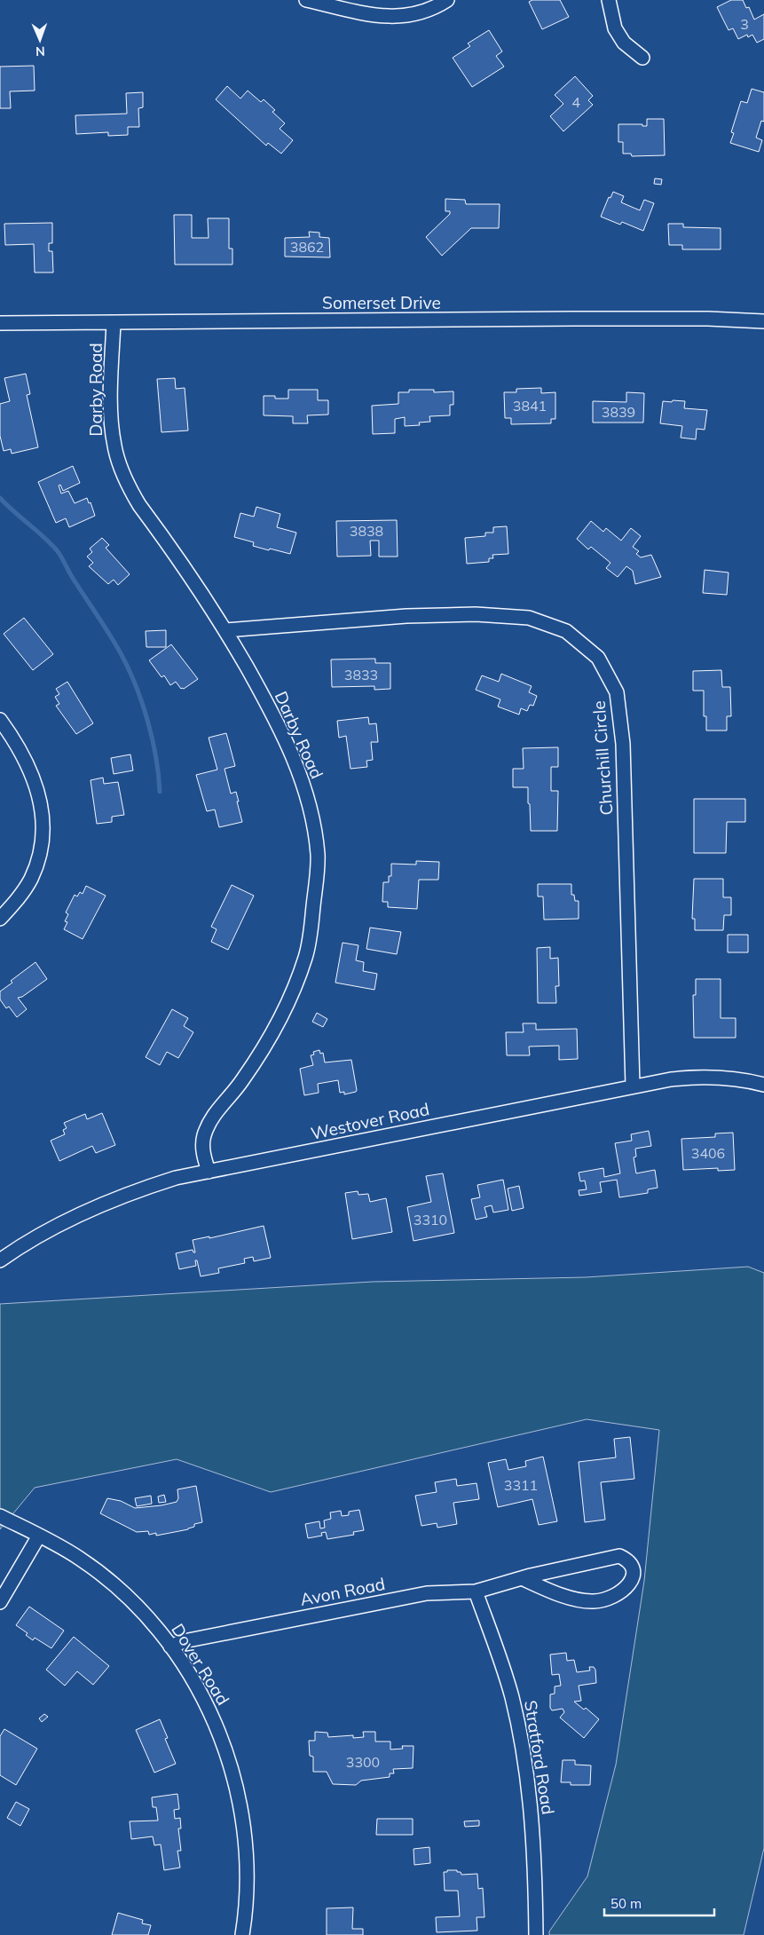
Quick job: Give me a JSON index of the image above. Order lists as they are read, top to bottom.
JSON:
{
  "streets": {
    "street": [
      "Somerset Drive",
      "Darby Road",
      "Churchill Circle",
      "Westover Road",
      "Avon Road",
      "Dover Road",
      "Stratford Road"
    ]
  },
  "crossings": [
    ["Somerset Drive", "Darby Road"],
    ["Darby Road", "Churchill Circle"],
    ["Darby Road", "Westover Road"],
    ["Churchill Circle", "Westover Road"],
    ["Avon Road", "Dover Road"],
    ["Avon Road", "Stratford Road"]
  ],
  "house_numbers": [
    "3",
    "4",
    "3862",
    "3841",
    "3839",
    "3838",
    "3833",
    "3406",
    "3310",
    "3311",
    "3300"
  ],
  "scale_bar": "50 m",
  "north": "bottom"
}
